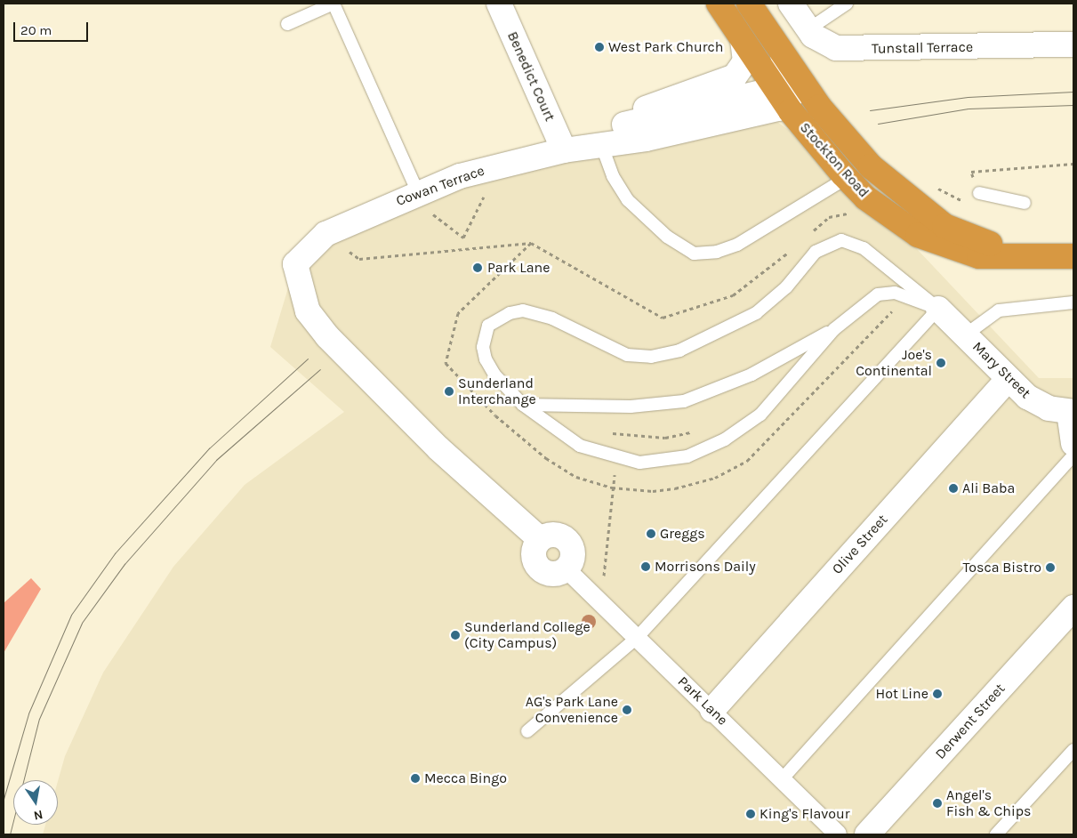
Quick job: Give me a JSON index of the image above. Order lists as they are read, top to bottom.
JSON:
{
  "streets": {
    "highway": ["Stockton Road"],
    "street": [
      "Tunstall Terrace",
      "Benedict Court",
      "Cowan Terrace",
      "Mary Street",
      "Olive Street",
      "Park Lane",
      "Derwent Street"
    ]
  },
  "crossings": [
    ["Benedict Court", "Cowan Terrace"],
    ["Stockton Road", "Cowan Terrace"],
    ["Cowan Terrace", "Park Lane"],
    ["Mary Street", "Olive Street"],
    ["Olive Street", "Park Lane"]
  ],
  "places": [
    "West Park Church",
    "Park Lane",
    "Joe's Continental",
    "Sunderland Interchange",
    "Ali Baba",
    "Greggs",
    "Morrisons Daily",
    "Tosca Bistro",
    "Sunderland College (City Campus)",
    "Hot Line",
    "AG's Park Lane Convenience",
    "Mecca Bingo",
    "Angel's Fish & Chips",
    "King's Flavour"
  ],
  "scale_bar": "20 m",
  "north": "bottom"
}
